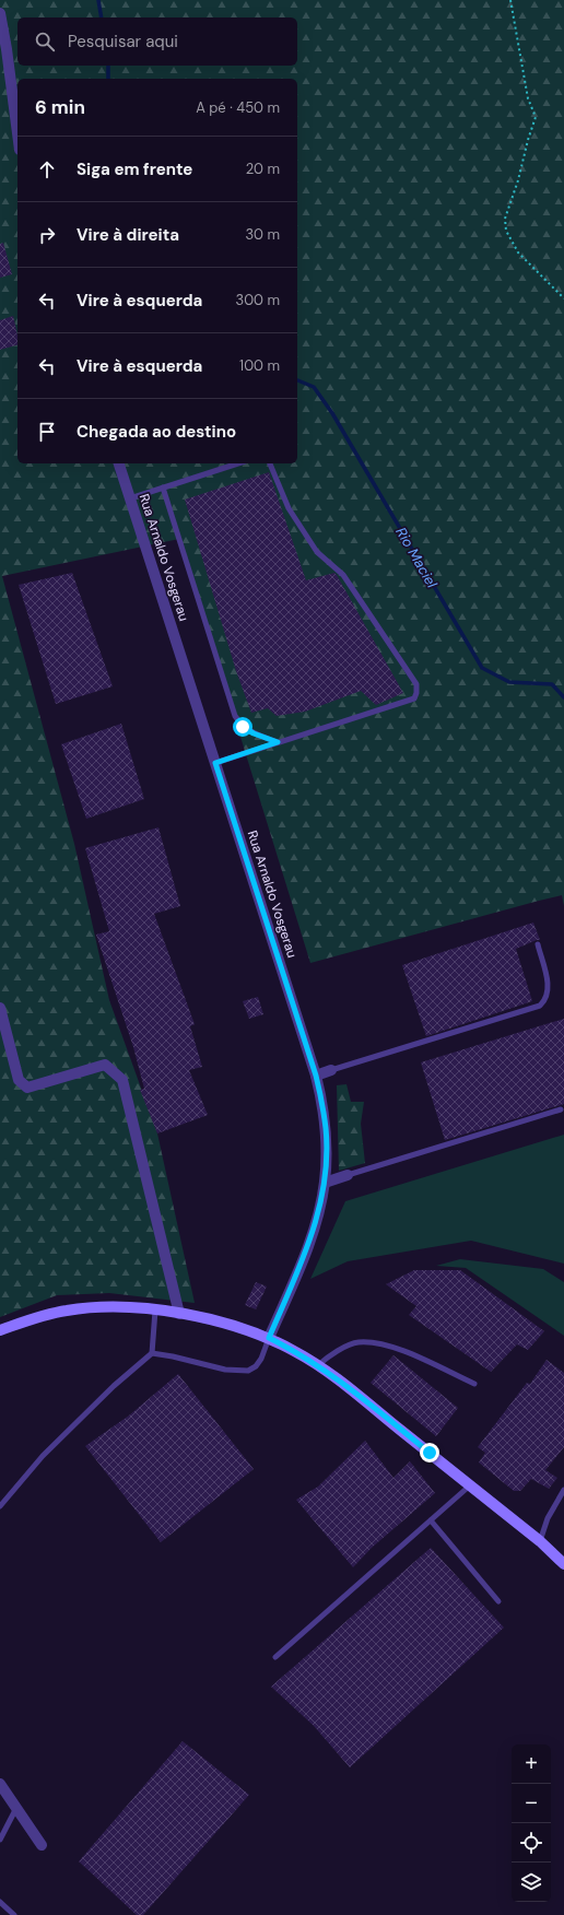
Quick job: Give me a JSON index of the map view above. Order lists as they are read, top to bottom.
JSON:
{
  "streets": {
    "street": ["Rua Arnaldo Vosgerau"]
  },
  "water": ["Rio Maciel"],
  "page": {
    "search": "Pesquisar aqui",
    "heading": ["6 min", "A pé · 450 m"],
    "list": [
      ["Siga em frente", "20 m"],
      ["Vire à direita", "30 m"],
      ["Vire à esquerda", "300 m"],
      ["Vire à esquerda", "100 m"],
      "Chegada ao destino"
    ],
    "map_buttons": ["+", "−"]
  }
}
